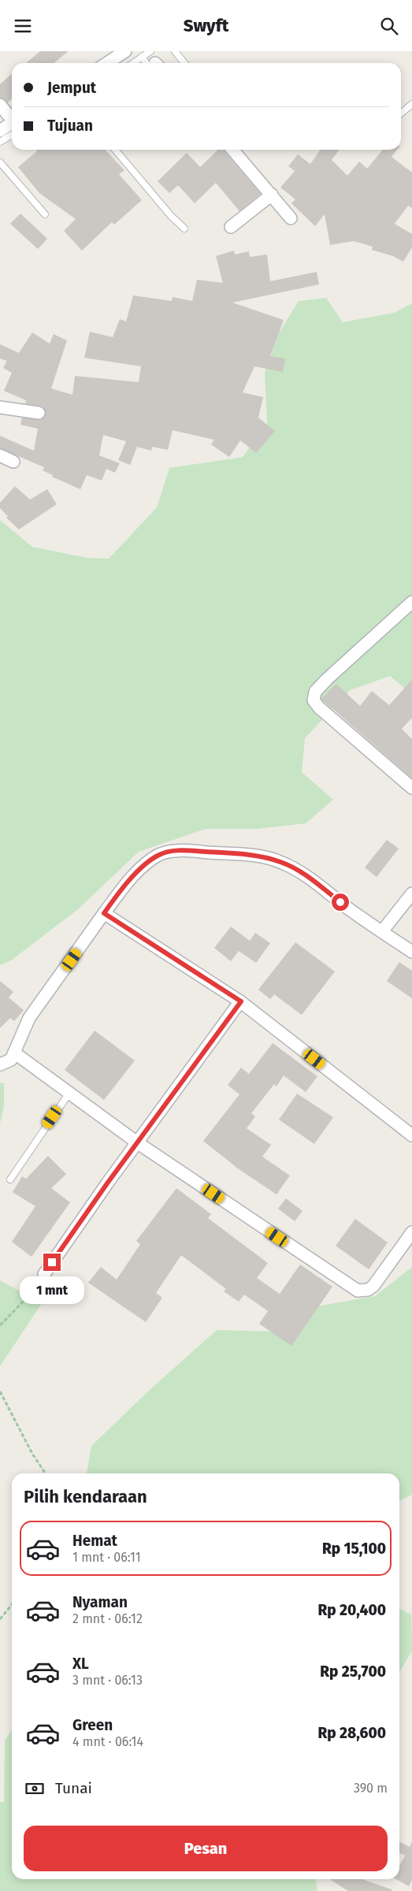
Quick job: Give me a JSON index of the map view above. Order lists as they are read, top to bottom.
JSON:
{
  "page": {
    "header": "Swyft",
    "banner": ["Jemput", "Tujuan"],
    "bubble": "1 mnt",
    "heading": "Pilih kendaraan",
    "list": [
      {
        "name": "Hemat",
        "note": "1 mnt · 06:11",
        "value": "Rp 15,100"
      },
      {
        "name": "Nyaman",
        "note": "2 mnt · 06:12",
        "value": "Rp 20,400"
      },
      {
        "name": "XL",
        "note": "3 mnt · 06:13",
        "value": "Rp 25,700"
      },
      {
        "name": "Green",
        "note": "4 mnt · 06:14",
        "value": "Rp 28,600"
      }
    ],
    "pay": ["Tunai", "390 m"],
    "buttons": "Pesan"
  }
}
